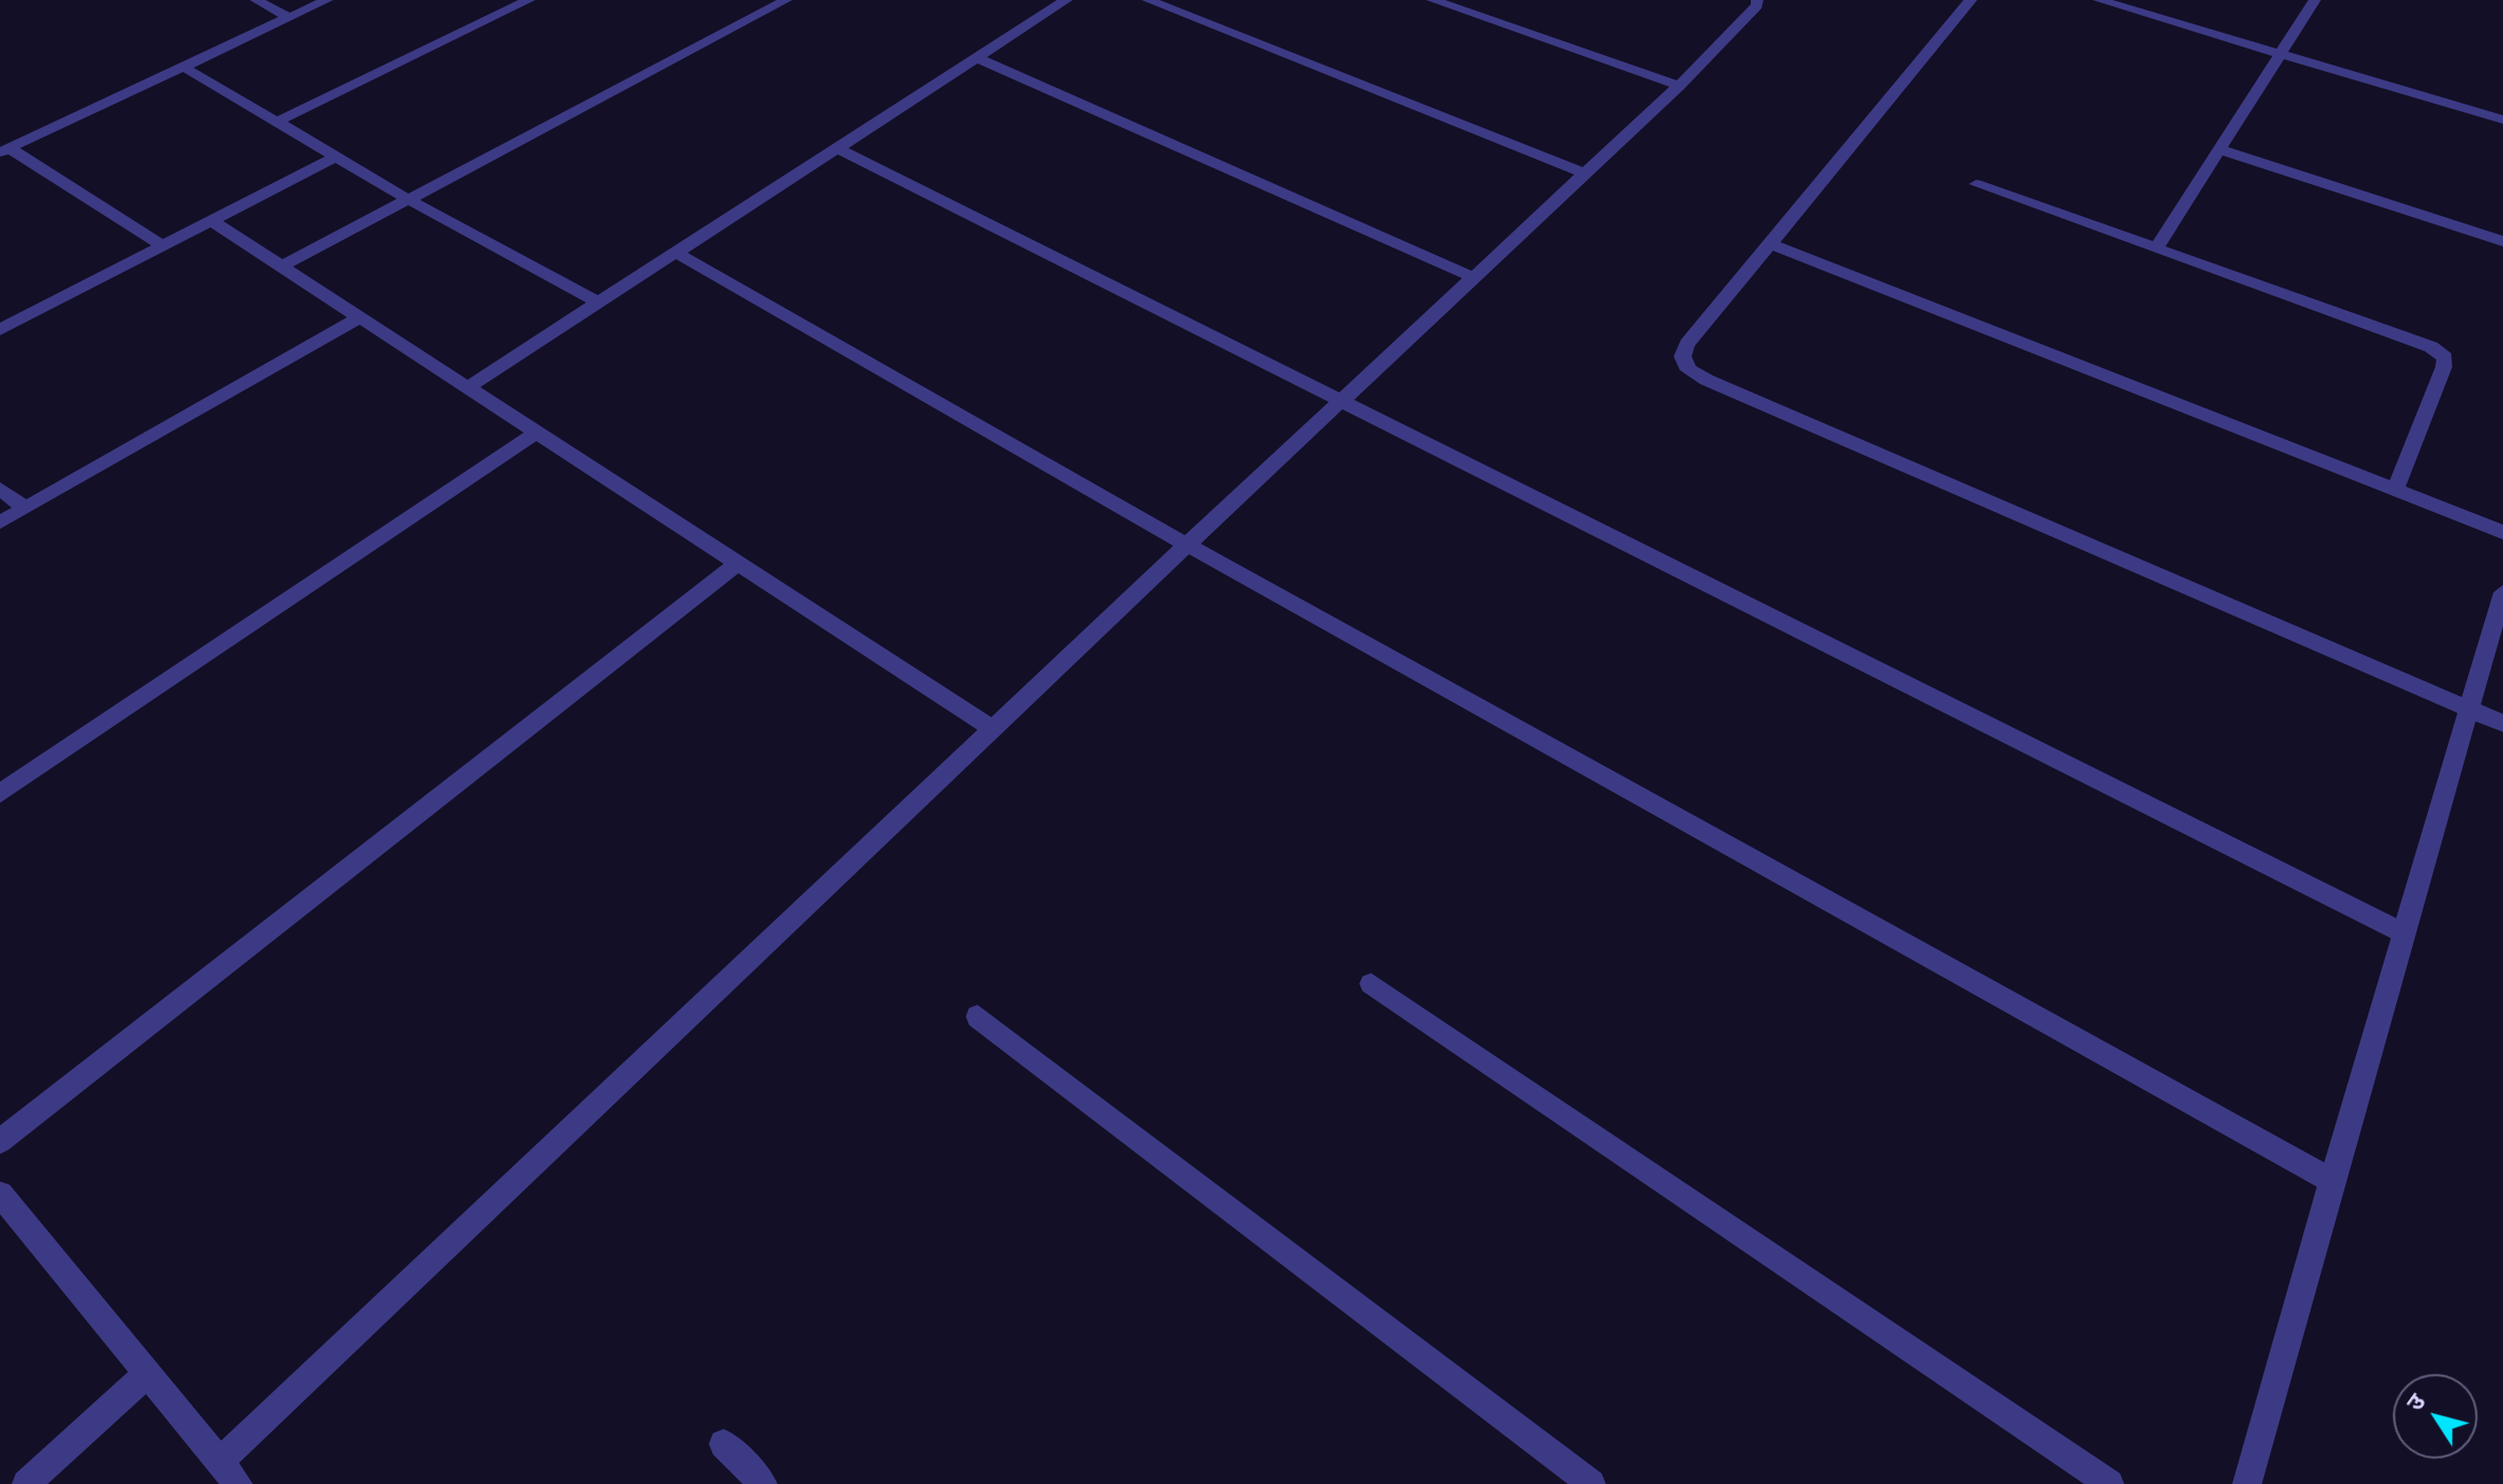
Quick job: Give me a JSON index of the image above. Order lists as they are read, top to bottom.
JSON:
{
  "north": "top left"
}
